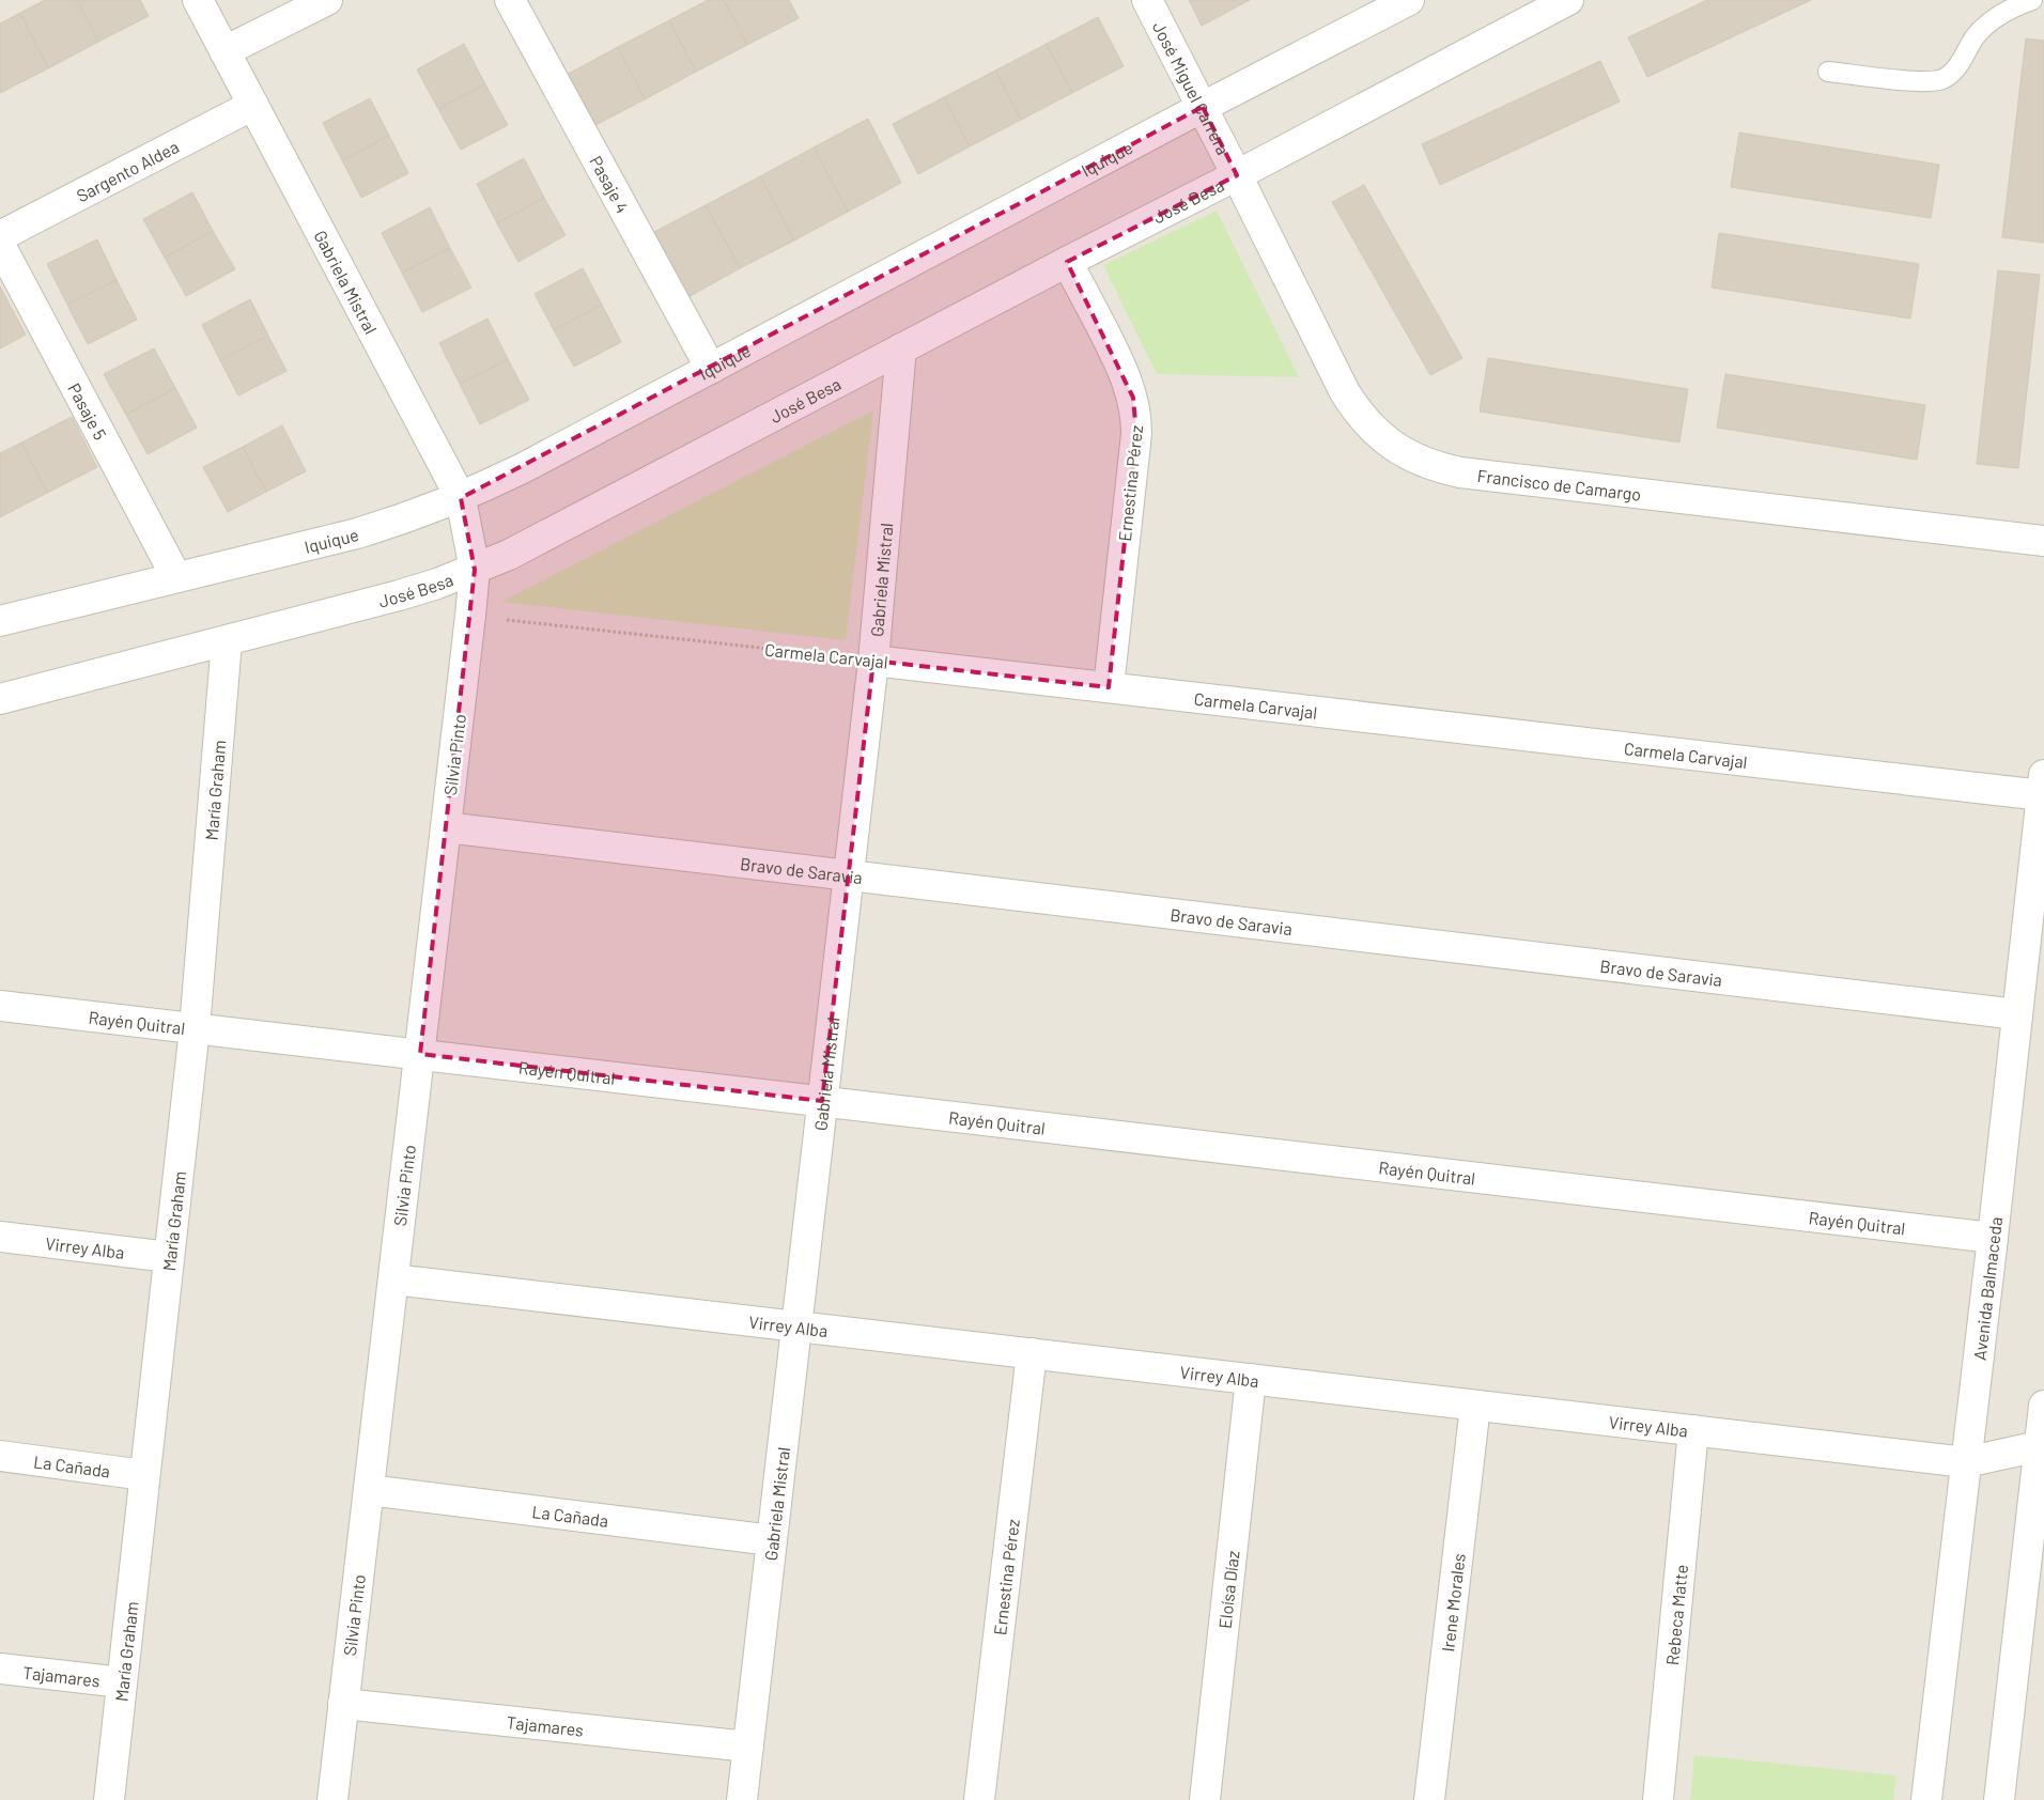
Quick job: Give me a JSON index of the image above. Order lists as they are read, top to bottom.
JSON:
{
  "streets": {
    "street": [
      "José Miguel Carrera",
      "Iquique",
      "Sargento Aldea",
      "Pasaje 4",
      "José Besa",
      "Gabriela Mistral",
      "Pasaje 5",
      "Ernestina Pérez",
      "Francisco de Camargo",
      "Carmela Carvajal",
      "Silvia Pinto",
      "María Graham",
      "Bravo de Saravia",
      "Rayén Quitral",
      "Virrey Alba",
      "Avenida Balmaceda",
      "La Cañada",
      "Eloísa Díaz",
      "Irene Morales",
      "Rebeca Matte",
      "Tajamares"
    ]
  },
  "crossings": [
    ["José Miguel Carrera", "Iquique"],
    ["José Miguel Carrera", "José Besa"],
    ["José Miguel Carrera", "Francisco de Camargo"],
    ["Iquique", "Pasaje 4"],
    ["Iquique", "Gabriela Mistral"],
    ["Iquique", "Pasaje 5"],
    ["Sargento Aldea", "Gabriela Mistral"],
    ["José Besa", "Gabriela Mistral"],
    ["José Besa", "Ernestina Pérez"],
    ["José Besa", "Francisco de Camargo"],
    ["José Besa", "Silvia Pinto"],
    ["José Besa", "María Graham"],
    ["Gabriela Mistral", "Carmela Carvajal"],
    ["Gabriela Mistral", "Silvia Pinto"],
    ["Gabriela Mistral", "Bravo de Saravia"],
    ["Gabriela Mistral", "Rayén Quitral"],
    ["Gabriela Mistral", "Virrey Alba"],
    ["Gabriela Mistral", "La Cañada"],
    ["Gabriela Mistral", "Tajamares"],
    ["Ernestina Pérez", "Carmela Carvajal"],
    ["Ernestina Pérez", "Virrey Alba"],
    ["Carmela Carvajal", "Silvia Pinto"],
    ["Carmela Carvajal", "Avenida Balmaceda"],
    ["Silvia Pinto", "Bravo de Saravia"],
    ["Silvia Pinto", "Rayén Quitral"],
    ["Silvia Pinto", "Virrey Alba"],
    ["Silvia Pinto", "La Cañada"],
    ["Silvia Pinto", "Tajamares"],
    ["María Graham", "Rayén Quitral"],
    ["María Graham", "Virrey Alba"],
    ["María Graham", "La Cañada"],
    ["María Graham", "Tajamares"],
    ["Bravo de Saravia", "Avenida Balmaceda"],
    ["Rayén Quitral", "Avenida Balmaceda"],
    ["Virrey Alba", "Avenida Balmaceda"],
    ["Virrey Alba", "Eloísa Díaz"],
    ["Virrey Alba", "Irene Morales"],
    ["Virrey Alba", "Rebeca Matte"]
  ]
}
